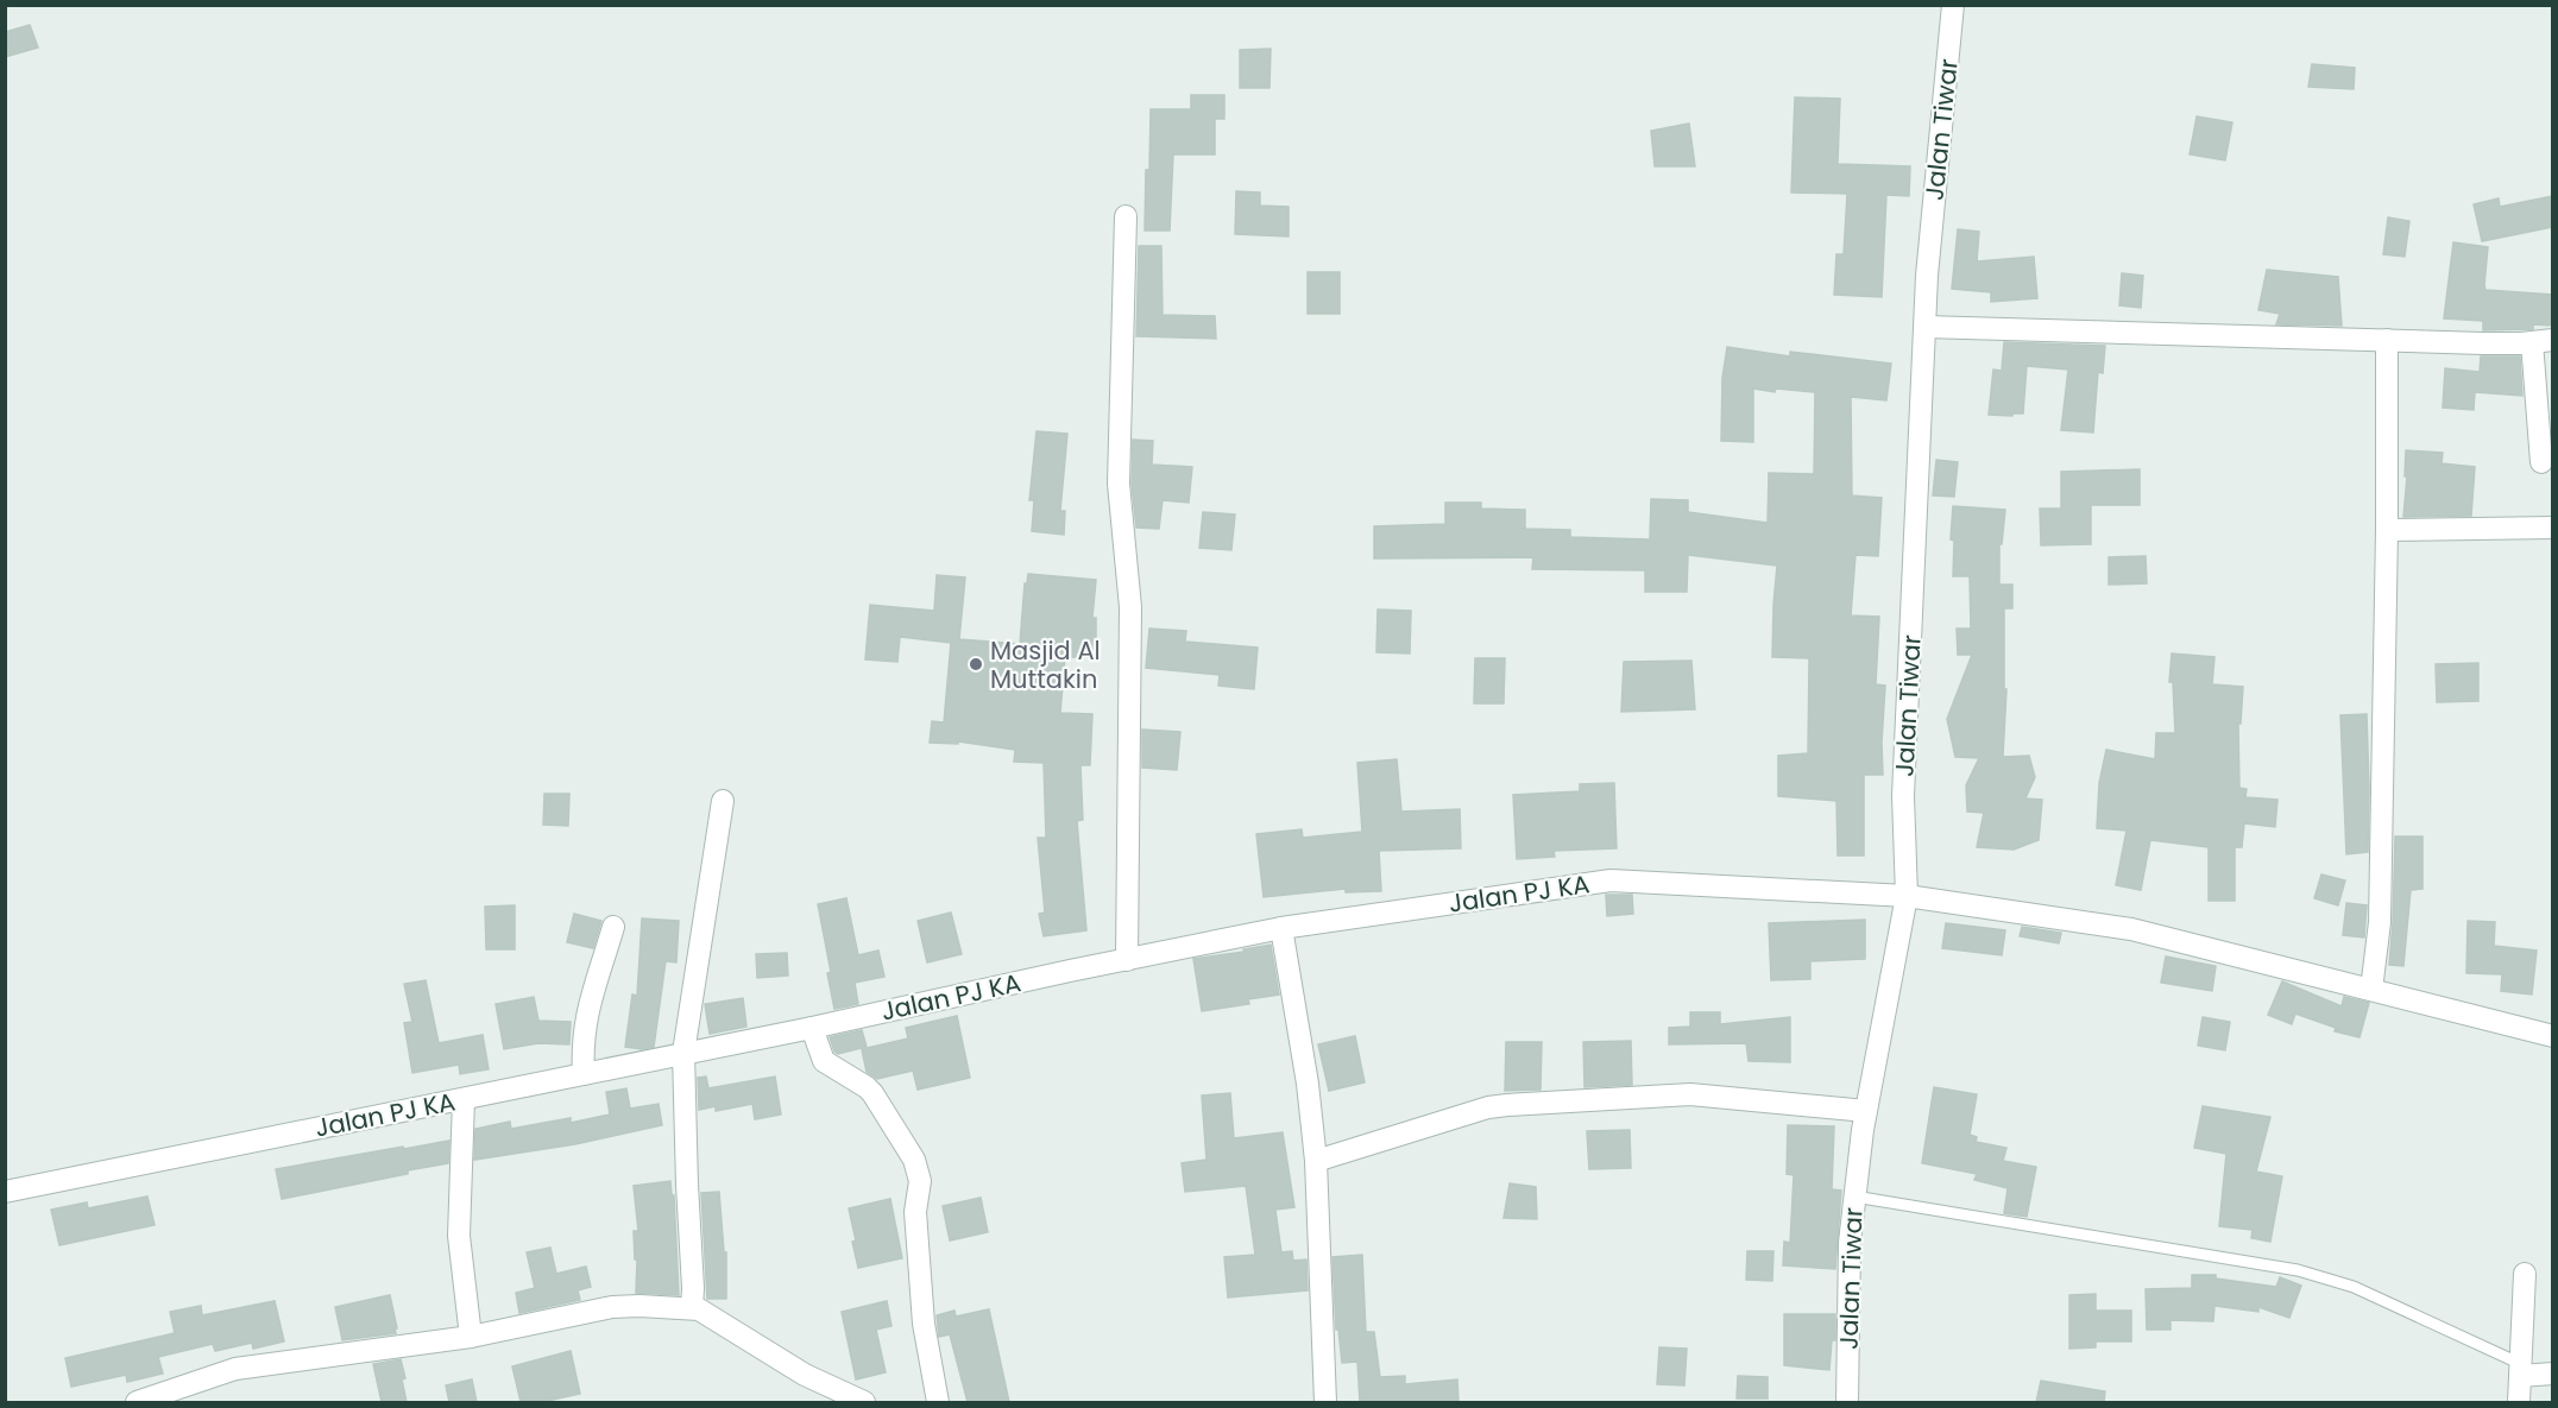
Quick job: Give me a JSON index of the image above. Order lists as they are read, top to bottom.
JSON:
{
  "streets": {
    "street": ["Jalan Tiwar", "Jalan PJ KA"]
  },
  "crossings": [
    ["Jalan Tiwar", "Jalan PJ KA"]
  ],
  "places": ["Masjid Al Muttakin"]
}
